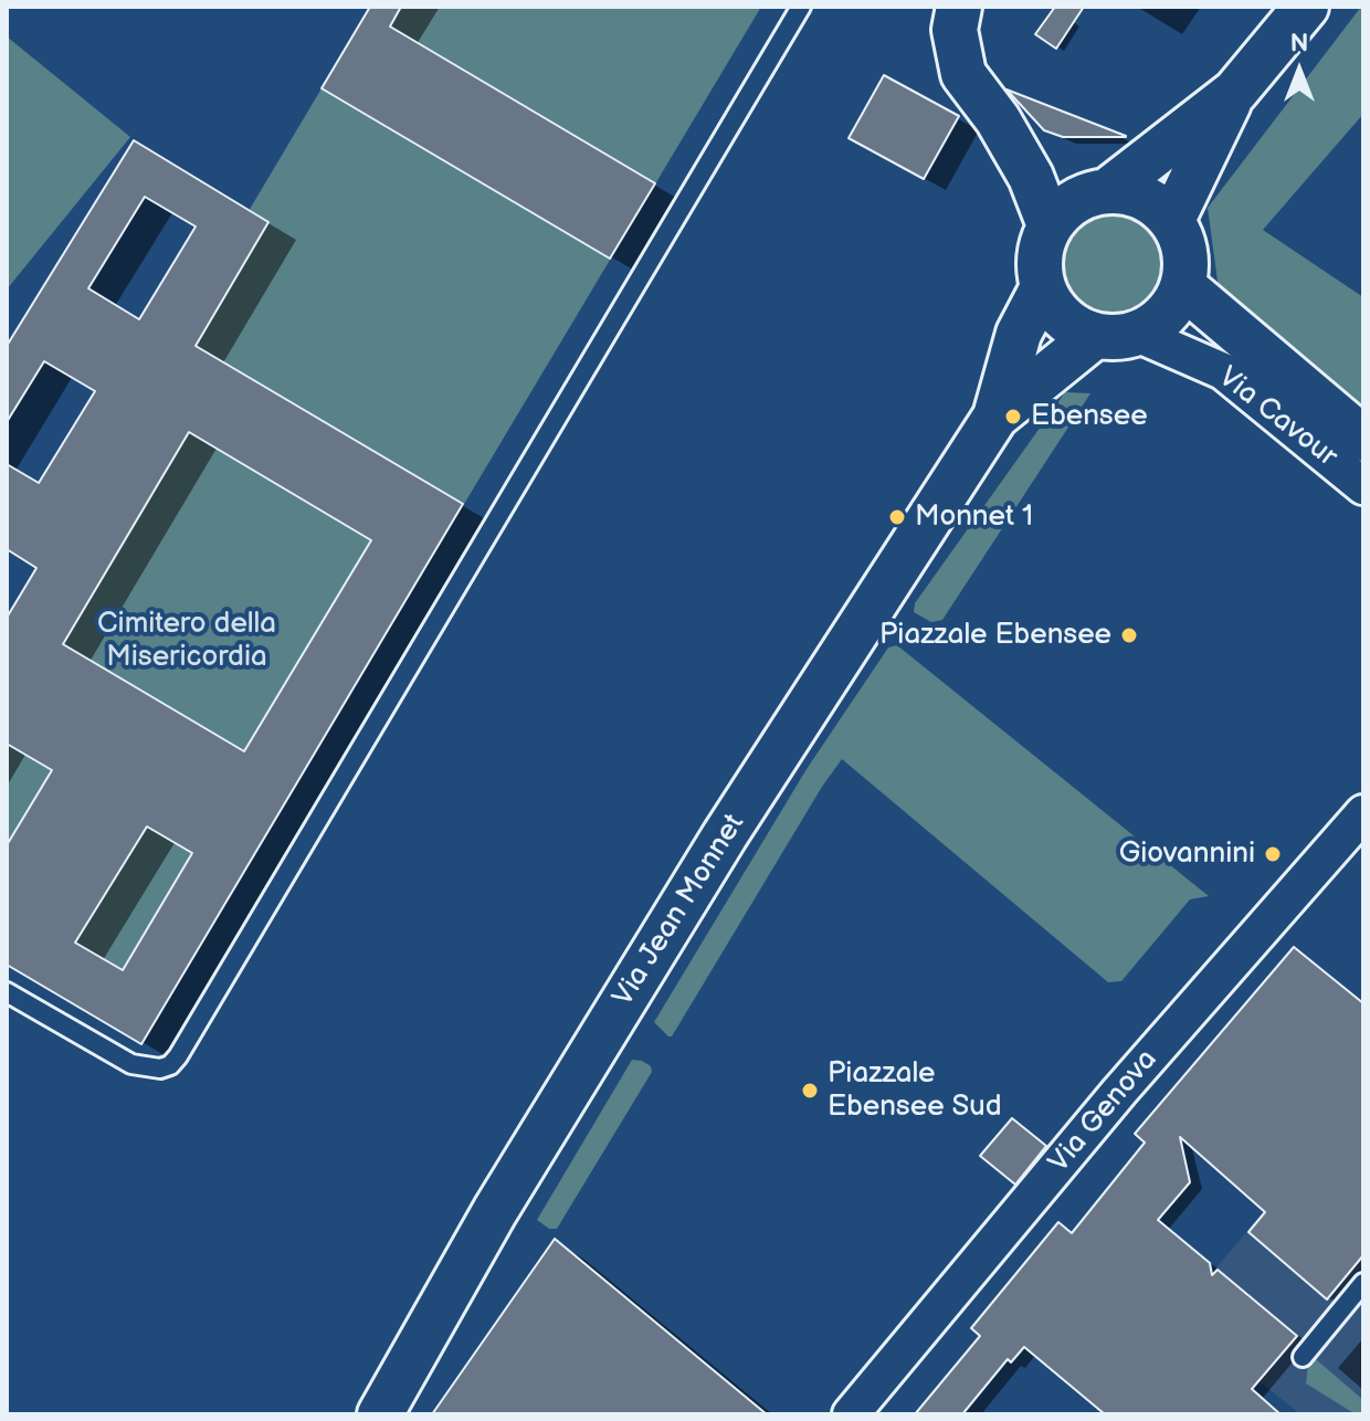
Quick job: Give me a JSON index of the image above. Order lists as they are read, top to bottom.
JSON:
{
  "streets": {
    "street": ["Via Cavour", "Via Jean Monnet", "Via Genova"]
  },
  "crossings": [
    ["Via Cavour", "Via Jean Monnet"]
  ],
  "parks": ["Cimitero della Misericordia"],
  "places": [
    "Ebensee",
    "Monnet 1",
    "Piazzale Ebensee",
    "Giovannini",
    "Piazzale Ebensee Sud"
  ],
  "north": "top"
}
